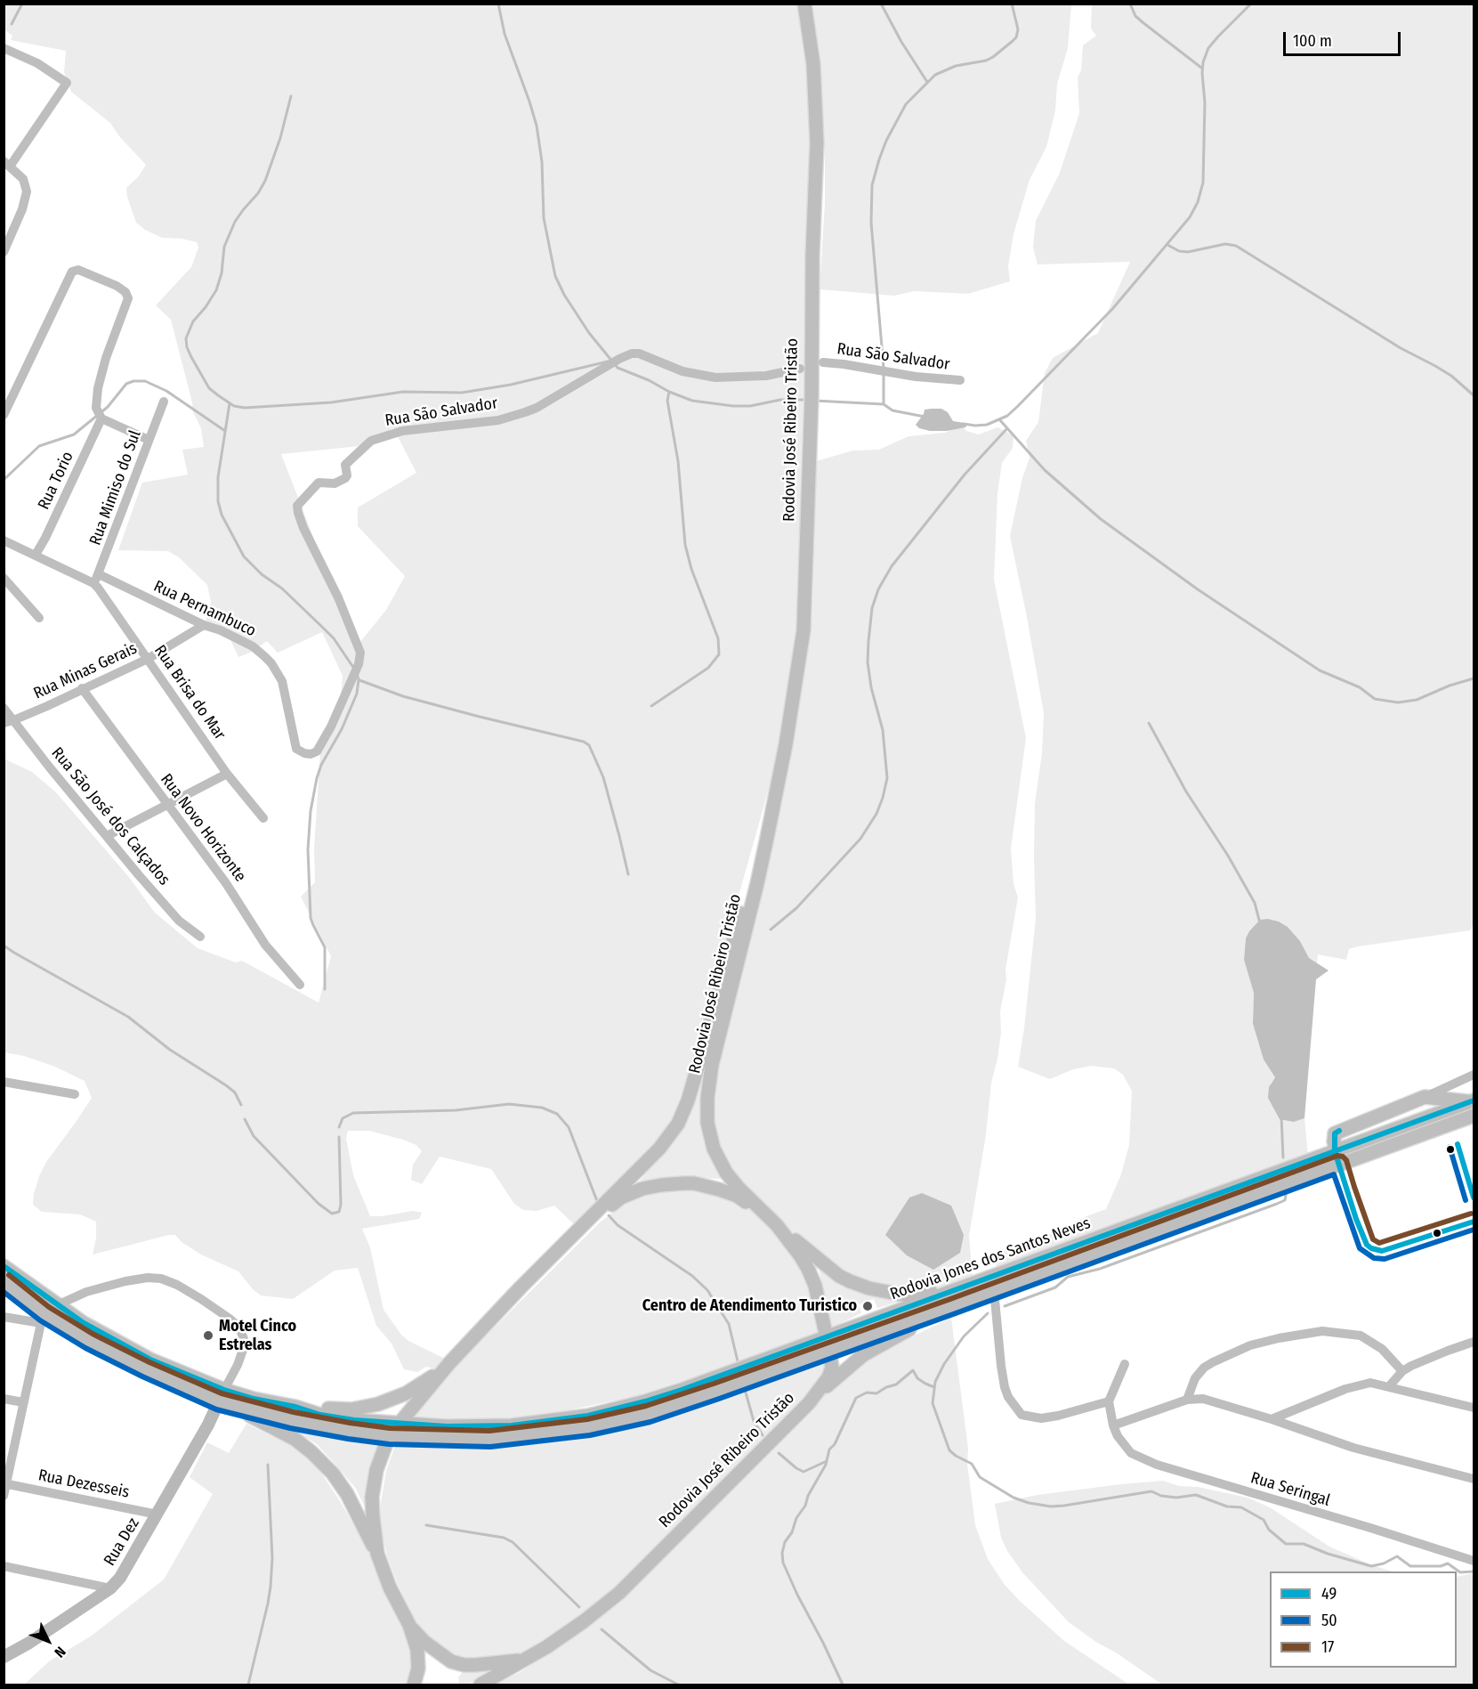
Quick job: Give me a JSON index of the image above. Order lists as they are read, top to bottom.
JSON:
{
  "streets": {
    "main road": ["Rodovia José Ribeiro Tristão", "Rodovia Jones dos Santos Neves"],
    "street": [
      "Rua São Salvador",
      "Rua Torio",
      "Rua Mimiso do Sul",
      "Rua Pernambuco",
      "Rua Minas Gerais",
      "Rua Brisa do Mar",
      "Rua São José dos Calçados",
      "Rua Novo Horizonte",
      "Rua Dezesseis",
      "Rua Seringal",
      "Rua Dez"
    ]
  },
  "crossings": [
    ["Rua São Salvador", "Rua Pernambuco"],
    ["Rodovia José Ribeiro Tristão", "Rodovia Jones dos Santos Neves"],
    ["Rua Mimiso do Sul", "Rua Pernambuco"],
    ["Rua Mimiso do Sul", "Rua Brisa do Mar"],
    ["Rua Pernambuco", "Rua Minas Gerais"],
    ["Rua Minas Gerais", "Rua Brisa do Mar"],
    ["Rua Minas Gerais", "Rua São José dos Calçados"],
    ["Rua Minas Gerais", "Rua Novo Horizonte"],
    ["Rodovia Jones dos Santos Neves", "Rua Dez"],
    ["Rua Dezesseis", "Rua Dez"]
  ],
  "places": ["Centro de Atendimento Turistico", "Motel Cinco Estrelas"],
  "lines": ["transit line 49", "transit line 50", "transit line 17"],
  "legend": ["49", "50", "17"],
  "scale_bar": "100 m",
  "north": "bottom right"
}
